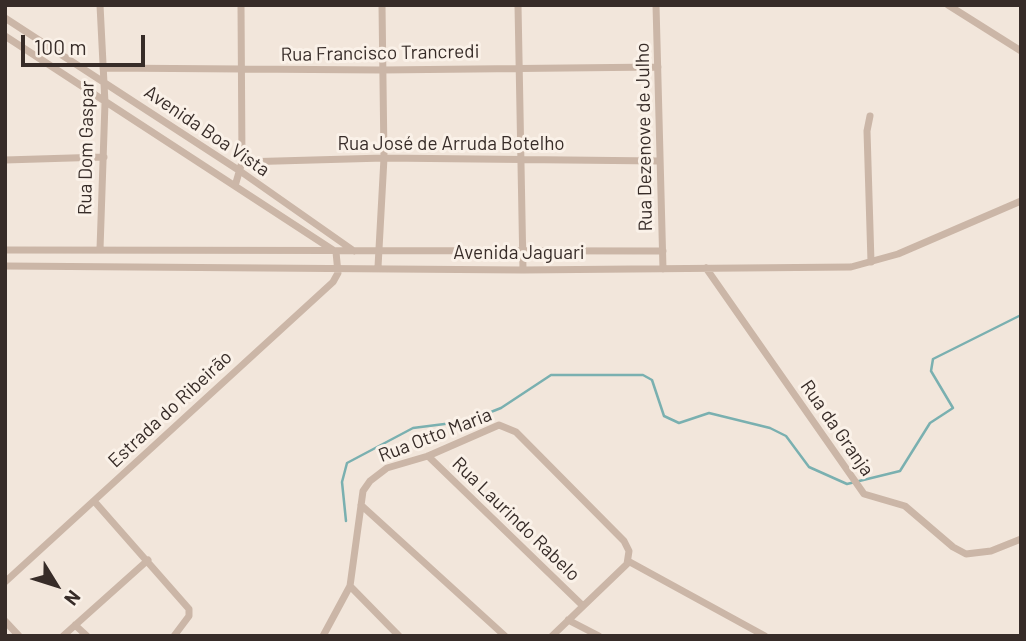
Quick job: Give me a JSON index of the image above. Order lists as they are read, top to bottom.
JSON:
{
  "streets": {
    "street": [
      "Rua Francisco Trancredi",
      "Avenida Boa Vista",
      "Rua Dezenove de Julho",
      "Rua José de Arruda Botelho",
      "Rua Dom Gaspar",
      "Avenida Jaguari",
      "Estrada do Ribeirão",
      "Rua da Granja",
      "Rua Otto Maria",
      "Rua Laurindo Rabelo"
    ]
  },
  "crossings": [
    ["Rua Francisco Trancredi", "Rua Dezenove de Julho"],
    ["Rua Francisco Trancredi", "Rua Dom Gaspar"],
    ["Avenida Boa Vista", "Rua Dom Gaspar"],
    ["Avenida Boa Vista", "Avenida Jaguari"],
    ["Rua Dezenove de Julho", "Rua José de Arruda Botelho"],
    ["Rua Dezenove de Julho", "Avenida Jaguari"],
    ["Rua Dom Gaspar", "Avenida Jaguari"],
    ["Avenida Jaguari", "Estrada do Ribeirão"],
    ["Avenida Jaguari", "Rua da Granja"],
    ["Rua Otto Maria", "Rua Laurindo Rabelo"]
  ],
  "scale_bar": "100 m",
  "north": "bottom right"
}
